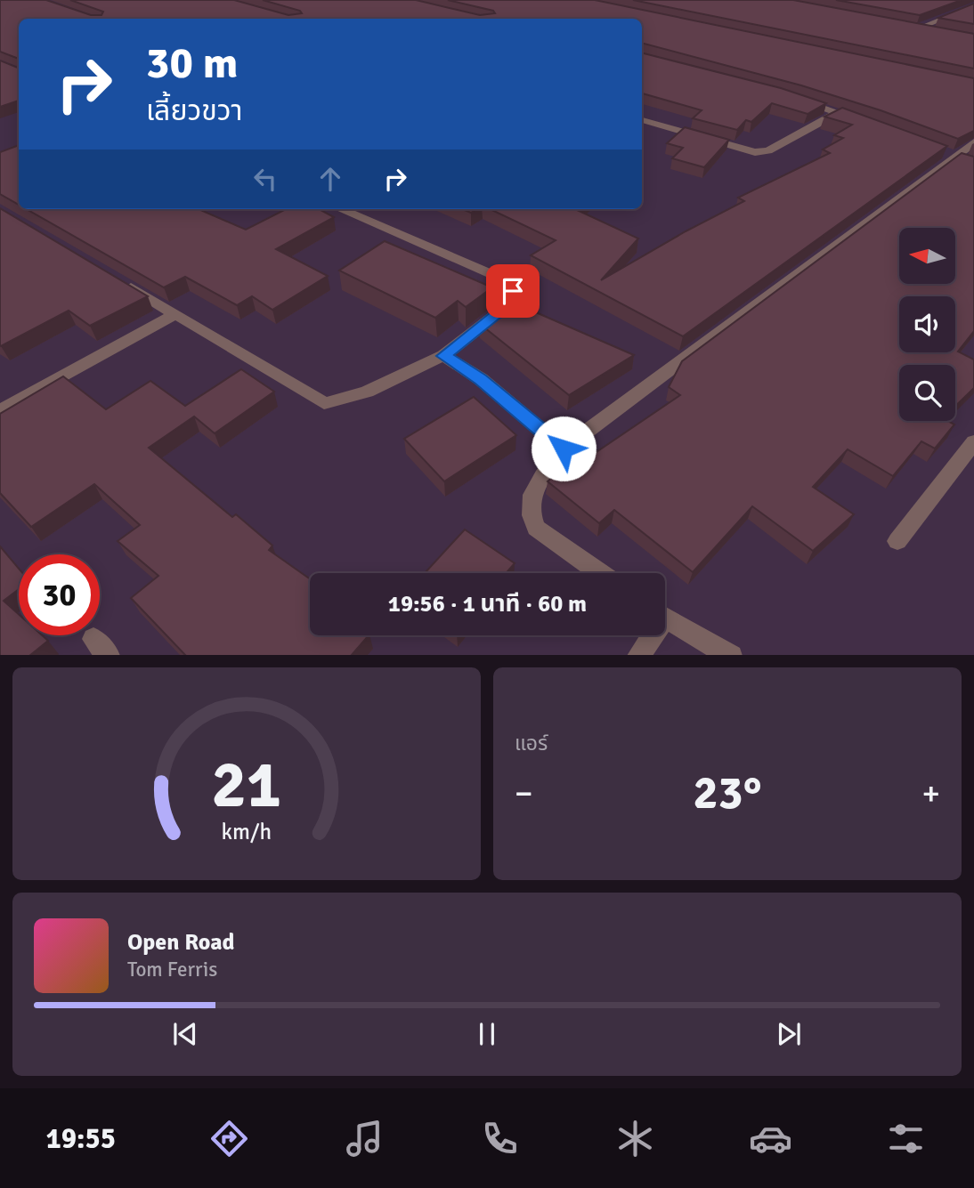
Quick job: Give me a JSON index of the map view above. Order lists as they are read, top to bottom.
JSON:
{
  "north": "left",
  "page": {
    "turn": ["30 m", "เลี้ยวขวา"],
    "limit": "30",
    "trip": "19:56 · 1 นาที · 60 m",
    "tile": "แอร์",
    "heat": ["−", "23°", "+"],
    "song": ["Open Road", "Tom Ferris"],
    "tabs": "19:55",
    "gauge": ["21", "km/h"]
  }
}
